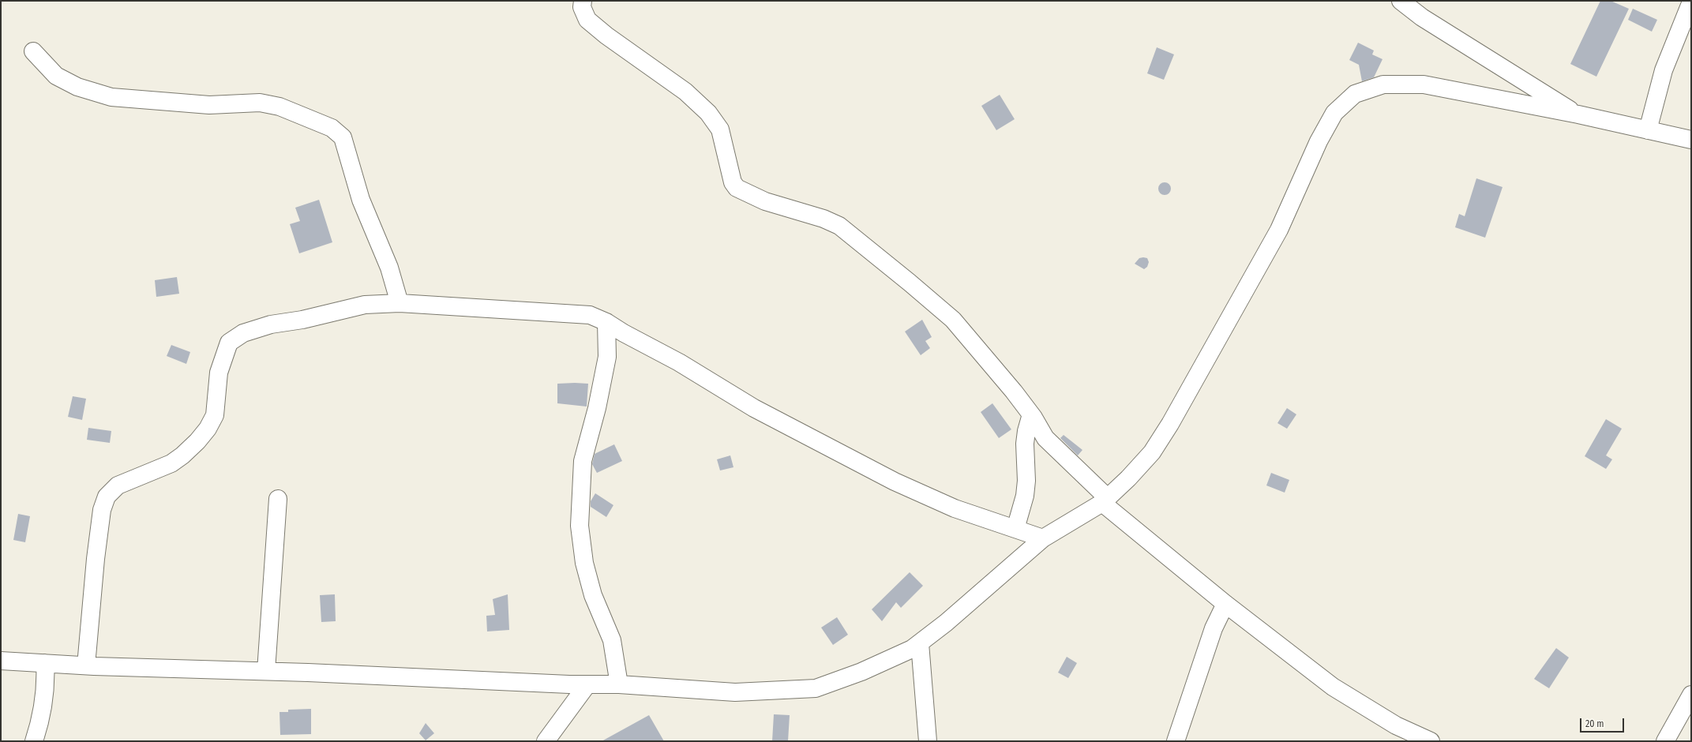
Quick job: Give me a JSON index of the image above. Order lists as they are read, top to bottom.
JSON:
{
  "scale_bar": "20 m"
}
